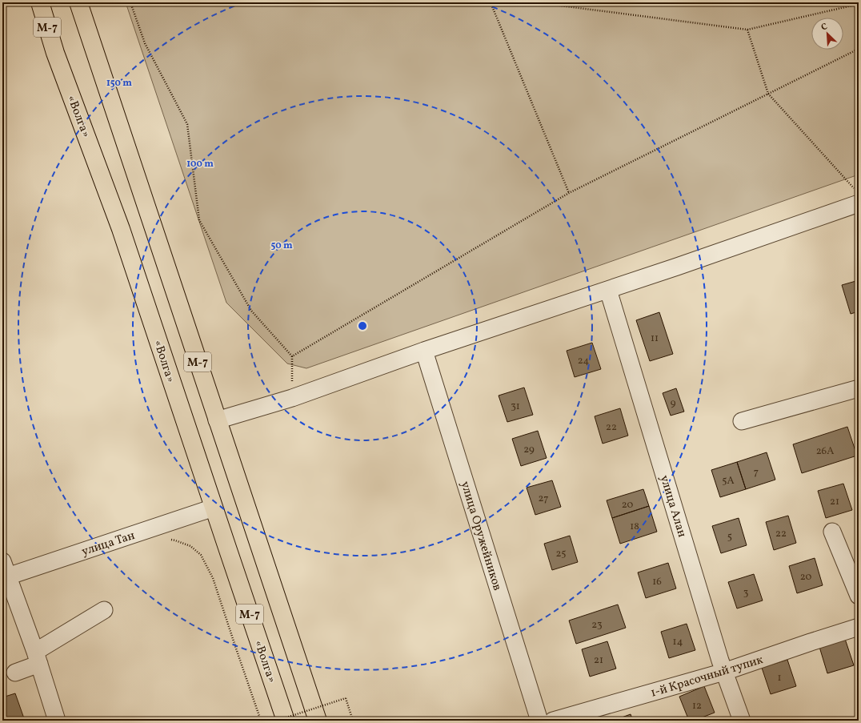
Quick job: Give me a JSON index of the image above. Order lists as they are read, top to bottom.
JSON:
{
  "streets": {
    "highway": ["М-7", "«Волга»"],
    "street": [
      "улица Алан",
      "улица Оружейников",
      "улица Тан",
      "1-й Красочный тупик"
    ]
  },
  "crossings": [
    ["«Волга»", "улица Тан"],
    ["улица Алан", "1-й Красочный тупик"]
  ],
  "house_numbers": [
    "11",
    "24",
    "9",
    "31",
    "22",
    "29",
    "26А",
    "7",
    "5А",
    "27",
    "21",
    "20",
    "18",
    "22",
    "5",
    "25",
    "20",
    "16",
    "3",
    "23",
    "14",
    "21",
    "1",
    "12"
  ],
  "north": "top left",
  "rings": ["150 m", "100 m", "50 m"]
}
